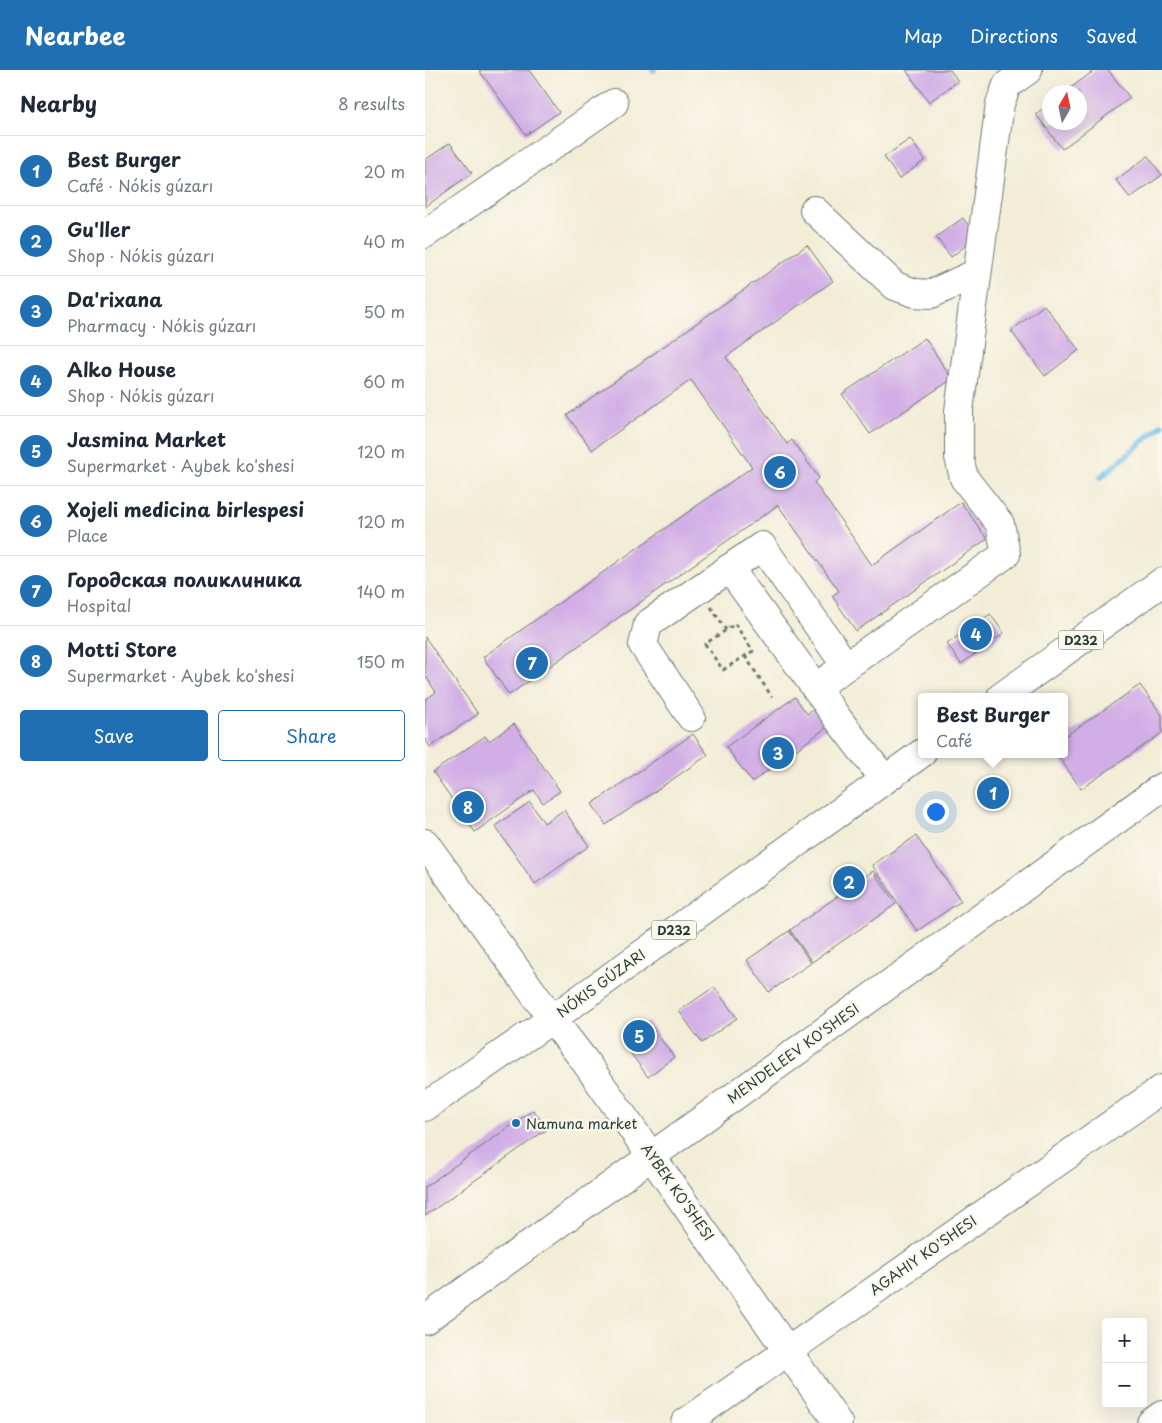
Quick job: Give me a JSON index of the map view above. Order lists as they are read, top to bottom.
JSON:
{
  "streets": {
    "street": [
      "D232",
      "MENDELEEV KO'SHESI",
      "AYBEK KO'SHESI",
      "AGAHIY KO'SHESI"
    ]
  },
  "crossings": [
    ["D232", "AYBEK KO'SHESI"],
    ["MENDELEEV KO'SHESI", "AYBEK KO'SHESI"],
    ["AYBEK KO'SHESI", "AGAHIY KO'SHESI"]
  ],
  "places": ["Namuna market"],
  "north": "top",
  "page": {
    "header": "Nearbee",
    "nav": ["Map", "Directions", "Saved"],
    "heading": ["Nearby", "8 results"],
    "list": [
      {
        "mark": "1",
        "name": "Best Burger",
        "note": "Café · Nókis gúzarı",
        "value": "20 m"
      },
      {
        "mark": "2",
        "name": "Gu'ller",
        "note": "Shop · Nókis gúzarı",
        "value": "40 m"
      },
      {
        "mark": "3",
        "name": "Da'rixana",
        "note": "Pharmacy · Nókis gúzarı",
        "value": "50 m"
      },
      {
        "mark": "4",
        "name": "Alko House",
        "note": "Shop · Nókis gúzarı",
        "value": "60 m"
      },
      {
        "mark": "5",
        "name": "Jasmina Market",
        "note": "Supermarket · Aybek ko'shesi",
        "value": "120 m"
      },
      {
        "mark": "6",
        "name": "Xojeli medicina birlespesi",
        "note": "Place",
        "value": "120 m"
      },
      {
        "mark": "7",
        "name": "Городская поликлиника",
        "note": "Hospital",
        "value": "140 m"
      },
      {
        "mark": "8",
        "name": "Motti Store",
        "note": "Supermarket · Aybek ko'shesi",
        "value": "150 m"
      }
    ],
    "pins": [
      "6",
      "4",
      "7",
      "3",
      "1",
      "8",
      "2",
      "5"
    ],
    "popup": ["Best Burger", "Café"],
    "buttons": ["Save", "Share"],
    "map_buttons": ["+", "−"]
  }
}
